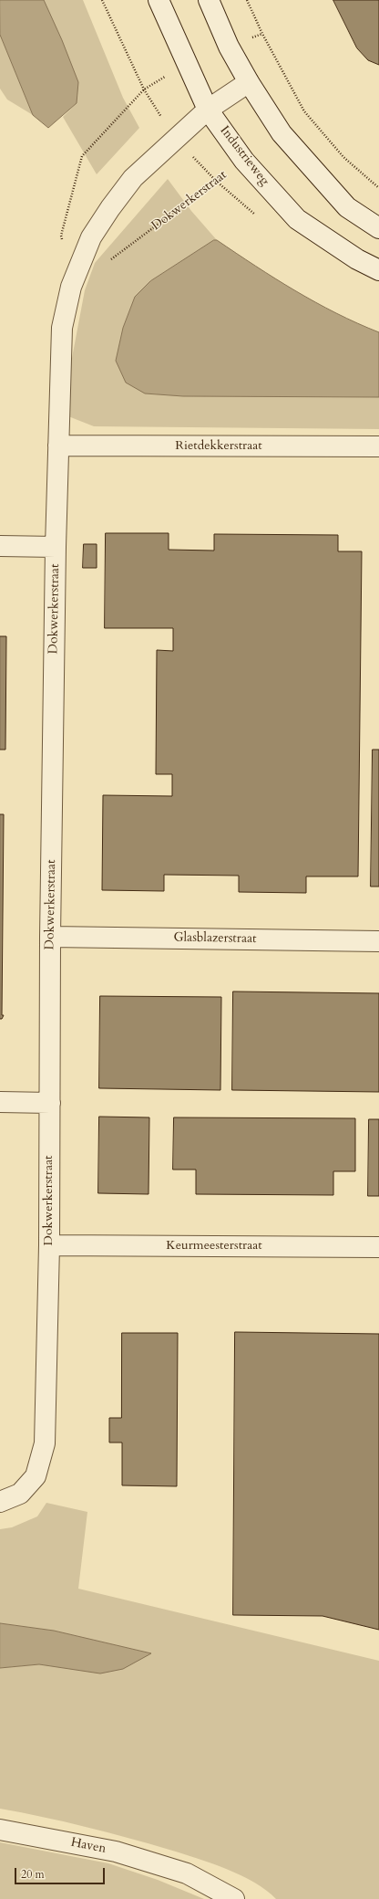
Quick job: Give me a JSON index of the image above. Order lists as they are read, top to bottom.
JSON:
{
  "streets": {
    "street": [
      "Industrieweg",
      "Dokwerkerstraat",
      "Rietdekkerstraat",
      "Glasblazerstraat",
      "Keurmeesterstraat",
      "Haven"
    ]
  },
  "crossings": [
    ["Industrieweg", "Dokwerkerstraat"],
    ["Dokwerkerstraat", "Rietdekkerstraat"],
    ["Dokwerkerstraat", "Glasblazerstraat"],
    ["Dokwerkerstraat", "Keurmeesterstraat"]
  ],
  "scale_bar": "20 m"
}
